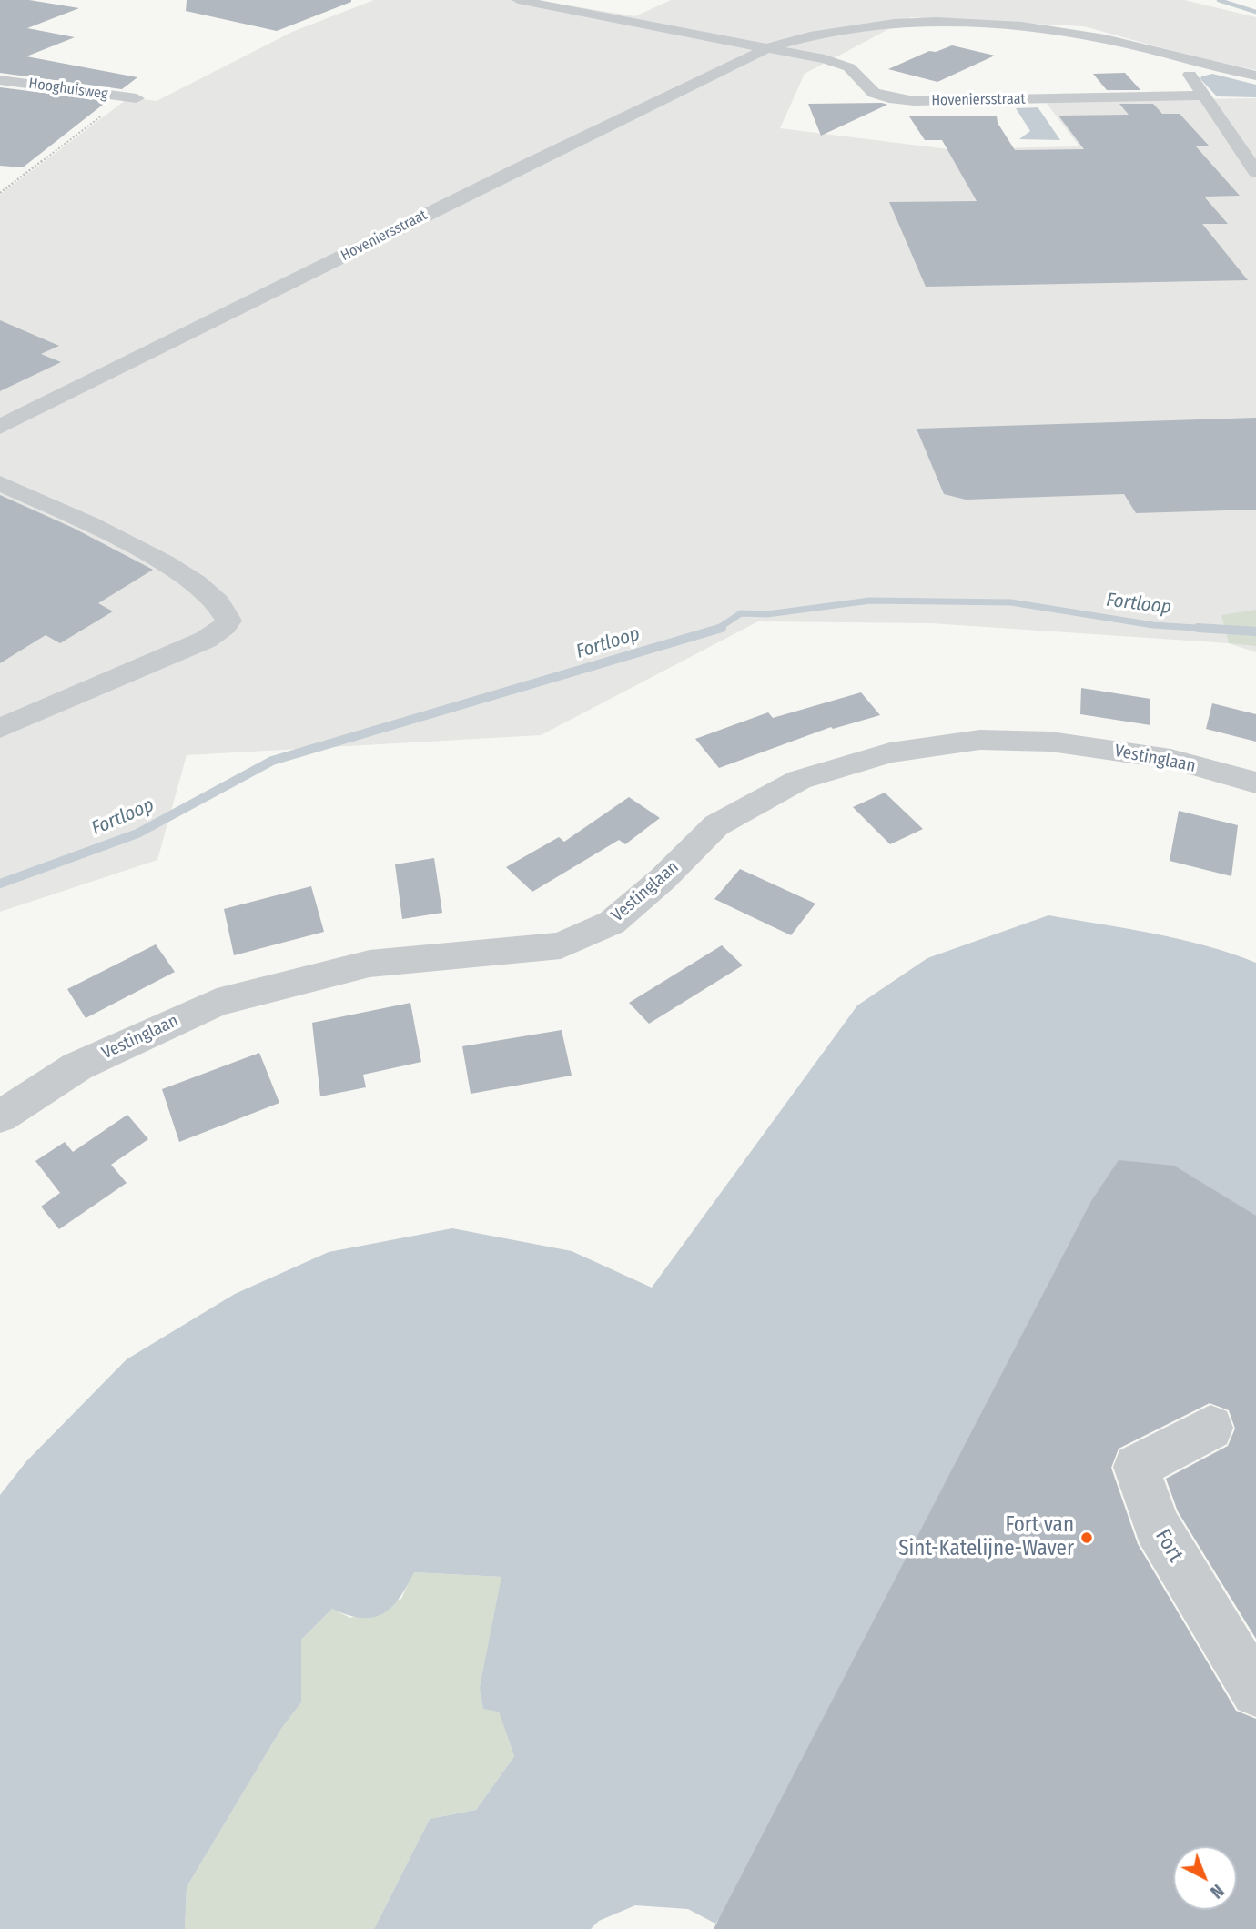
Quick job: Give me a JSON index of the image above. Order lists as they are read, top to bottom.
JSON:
{
  "streets": {
    "street": [
      "Hooghuisweg",
      "Hoveniersstraat",
      "Vestinglaan",
      "Fort"
    ]
  },
  "water": ["Fortloop"],
  "places": ["Fort van Sint-Katelijne-Waver"],
  "north": "bottom right"
}
